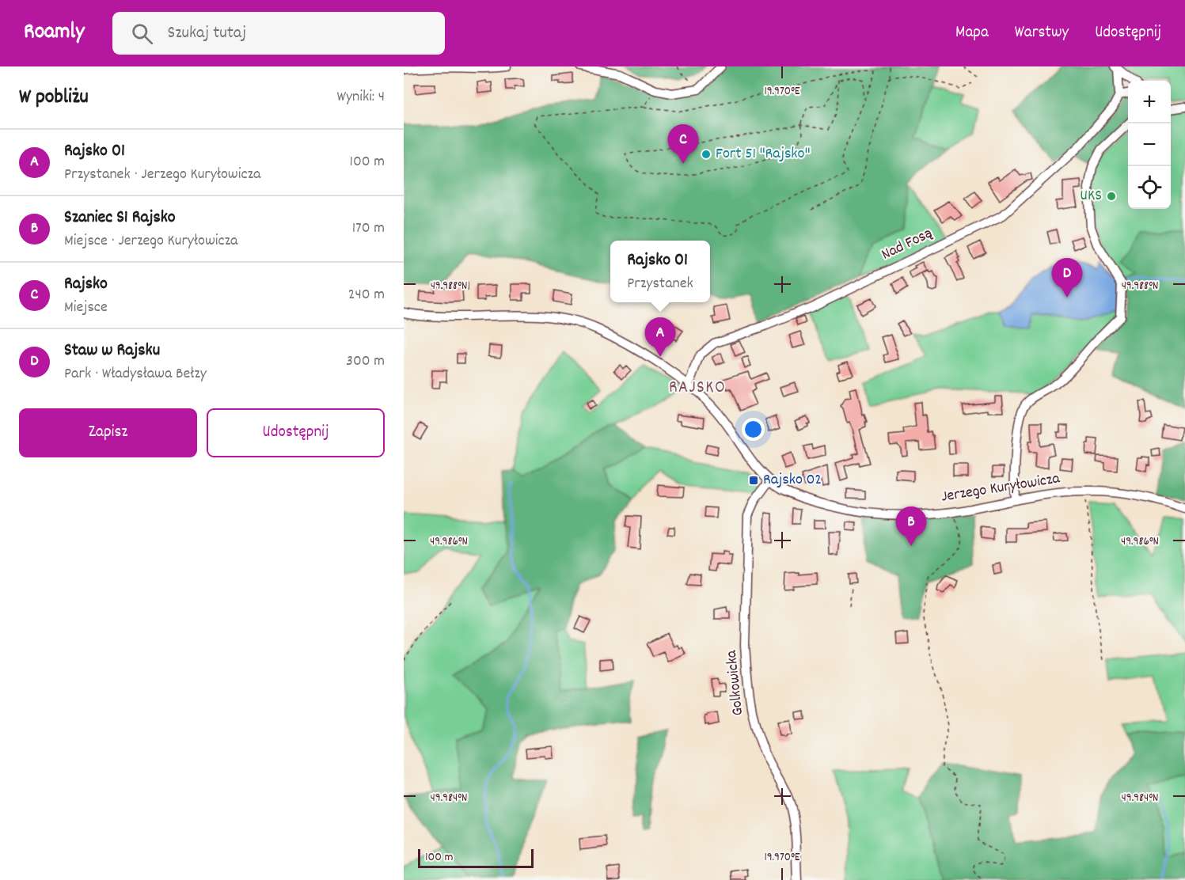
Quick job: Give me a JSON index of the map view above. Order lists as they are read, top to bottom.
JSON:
{
  "streets": {
    "street": ["Nad Fosą", "Jerzego Kuryłowicza", "Golkowicka"]
  },
  "crossings": [
    ["Nad Fosą", "Jerzego Kuryłowicza"],
    ["Jerzego Kuryłowicza", "Golkowicka"]
  ],
  "districts": ["RAJSKO"],
  "places": {
    "other": ["Fort 51 \"Rajsko\"", "UKS"],
    "transit": ["Rajsko 02"]
  },
  "scale_bar": "100 m",
  "page": {
    "header": "Roamly",
    "search": "Szukaj tutaj",
    "nav": ["Mapa", "Warstwy", "Udostępnij"],
    "heading": ["W pobliżu", "Wyniki: 4"],
    "map_buttons": ["+", "−"],
    "pins": [
      "C",
      "D",
      "A",
      "B"
    ],
    "list": [
      {
        "mark": "A",
        "name": "Rajsko 01",
        "note": "Przystanek · Jerzego Kuryłowicza",
        "value": "100 m"
      },
      {
        "mark": "B",
        "name": "Szaniec S1 Rajsko",
        "note": "Miejsce · Jerzego Kuryłowicza",
        "value": "170 m"
      },
      {
        "mark": "C",
        "name": "Rajsko",
        "note": "Miejsce",
        "value": "240 m"
      },
      {
        "mark": "D",
        "name": "Staw w Rajsku",
        "note": "Park · Władysława Bełzy",
        "value": "300 m"
      }
    ],
    "popup": ["Rajsko 01", "Przystanek"],
    "buttons": ["Zapisz", "Udostępnij"],
    "scale": "100 m"
  },
  "coordinates": [
    "19.970°E",
    "49.988°N",
    "49.986°N",
    "49.984°N"
  ]
}
